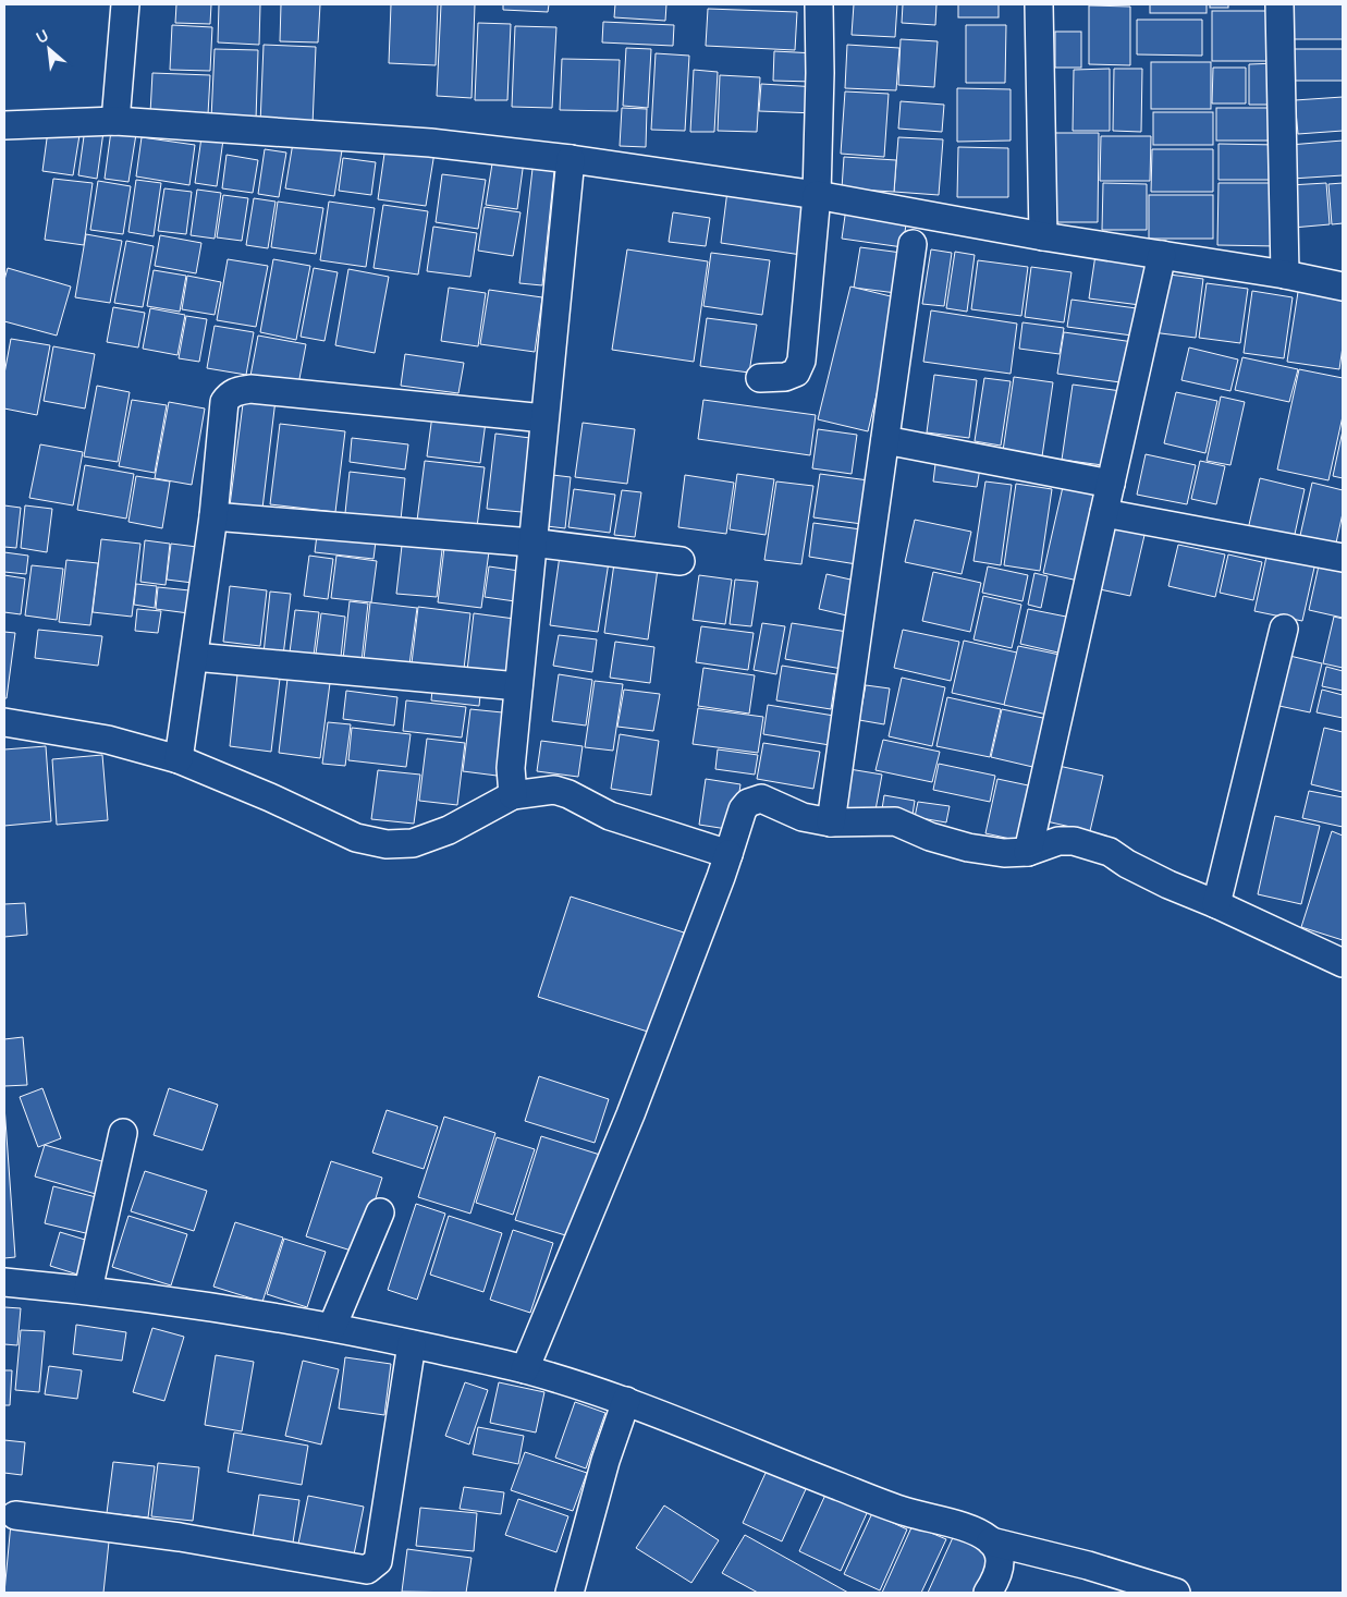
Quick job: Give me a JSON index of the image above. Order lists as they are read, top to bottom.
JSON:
{
  "north": "top left"
}
